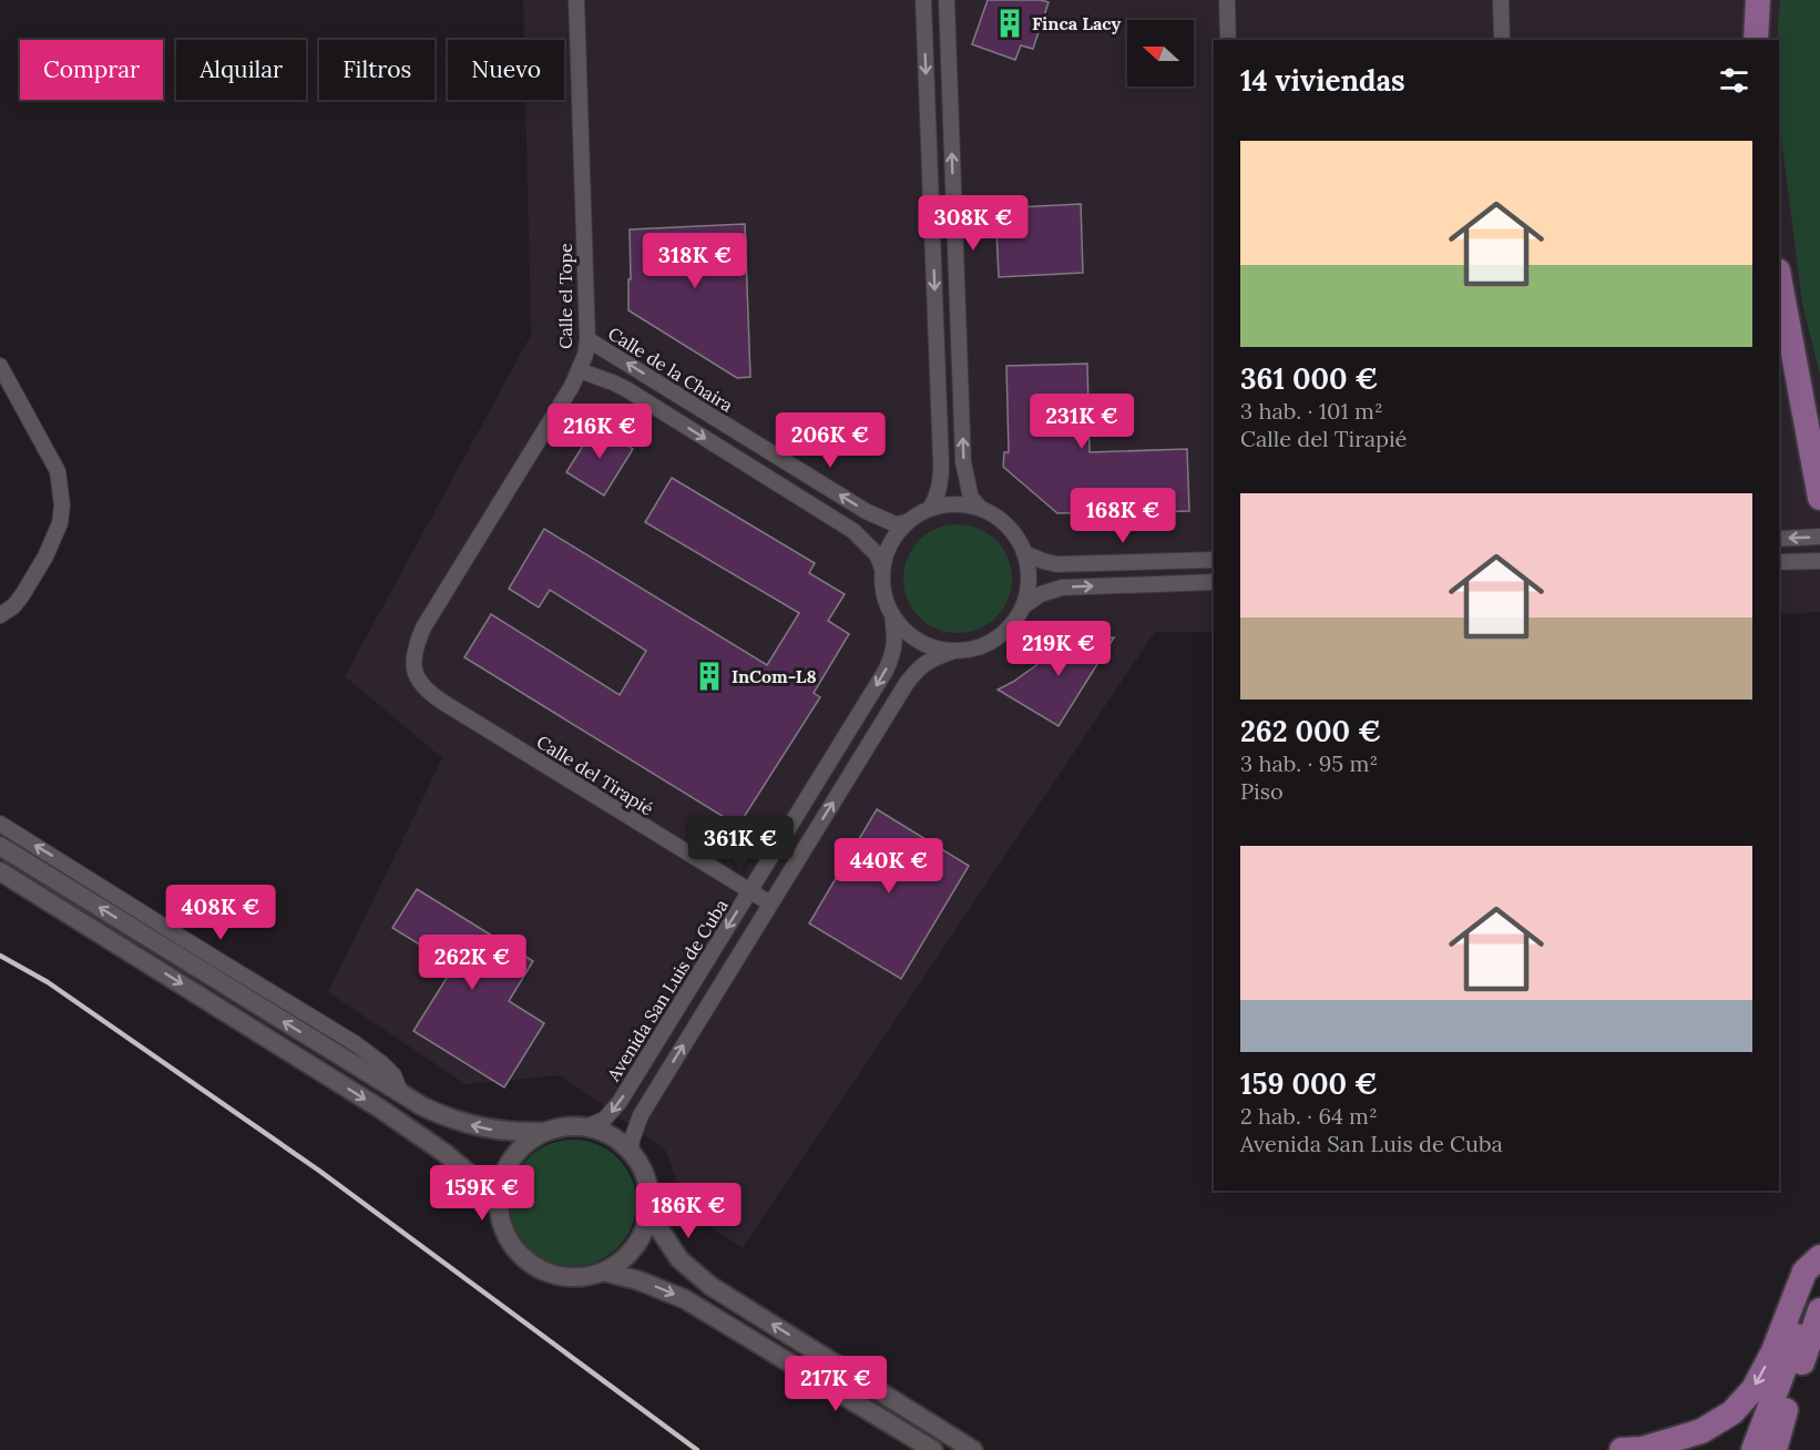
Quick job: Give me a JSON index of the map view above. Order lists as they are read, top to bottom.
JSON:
{
  "streets": {
    "street": [
      "Calle el Tope",
      "Calle de la Chaira",
      "Calle del Tirapié",
      "Avenida San Luis de Cuba"
    ]
  },
  "crossings": [
    ["Calle el Tope", "Calle de la Chaira"],
    ["Calle el Tope", "Calle del Tirapié"],
    ["Calle de la Chaira", "Avenida San Luis de Cuba"],
    ["Calle del Tirapié", "Avenida San Luis de Cuba"]
  ],
  "places": {
    "building": ["Finca Lacy", "InCom-L8"]
  },
  "north": "left",
  "page": {
    "chip": [
      "Comprar",
      "Alquilar",
      "Filtros",
      "Nuevo"
    ],
    "heading": "14 viviendas",
    "list": [
      {
        "name": "361 000 €",
        "note": "3 hab. · 101 m² · Calle del Tirapié"
      },
      {
        "name": "262 000 €",
        "note": "3 hab. · 95 m² · Piso"
      },
      {
        "name": "159 000 €",
        "note": "2 hab. · 64 m² · Avenida San Luis de Cuba"
      }
    ],
    "price": [
      "308K €",
      "318K €",
      "231K €",
      "216K €",
      "206K €",
      "168K €",
      "219K €",
      "361K €",
      "440K €",
      "408K €",
      "262K €",
      "159K €",
      "186K €",
      "217K €"
    ]
  }
}
